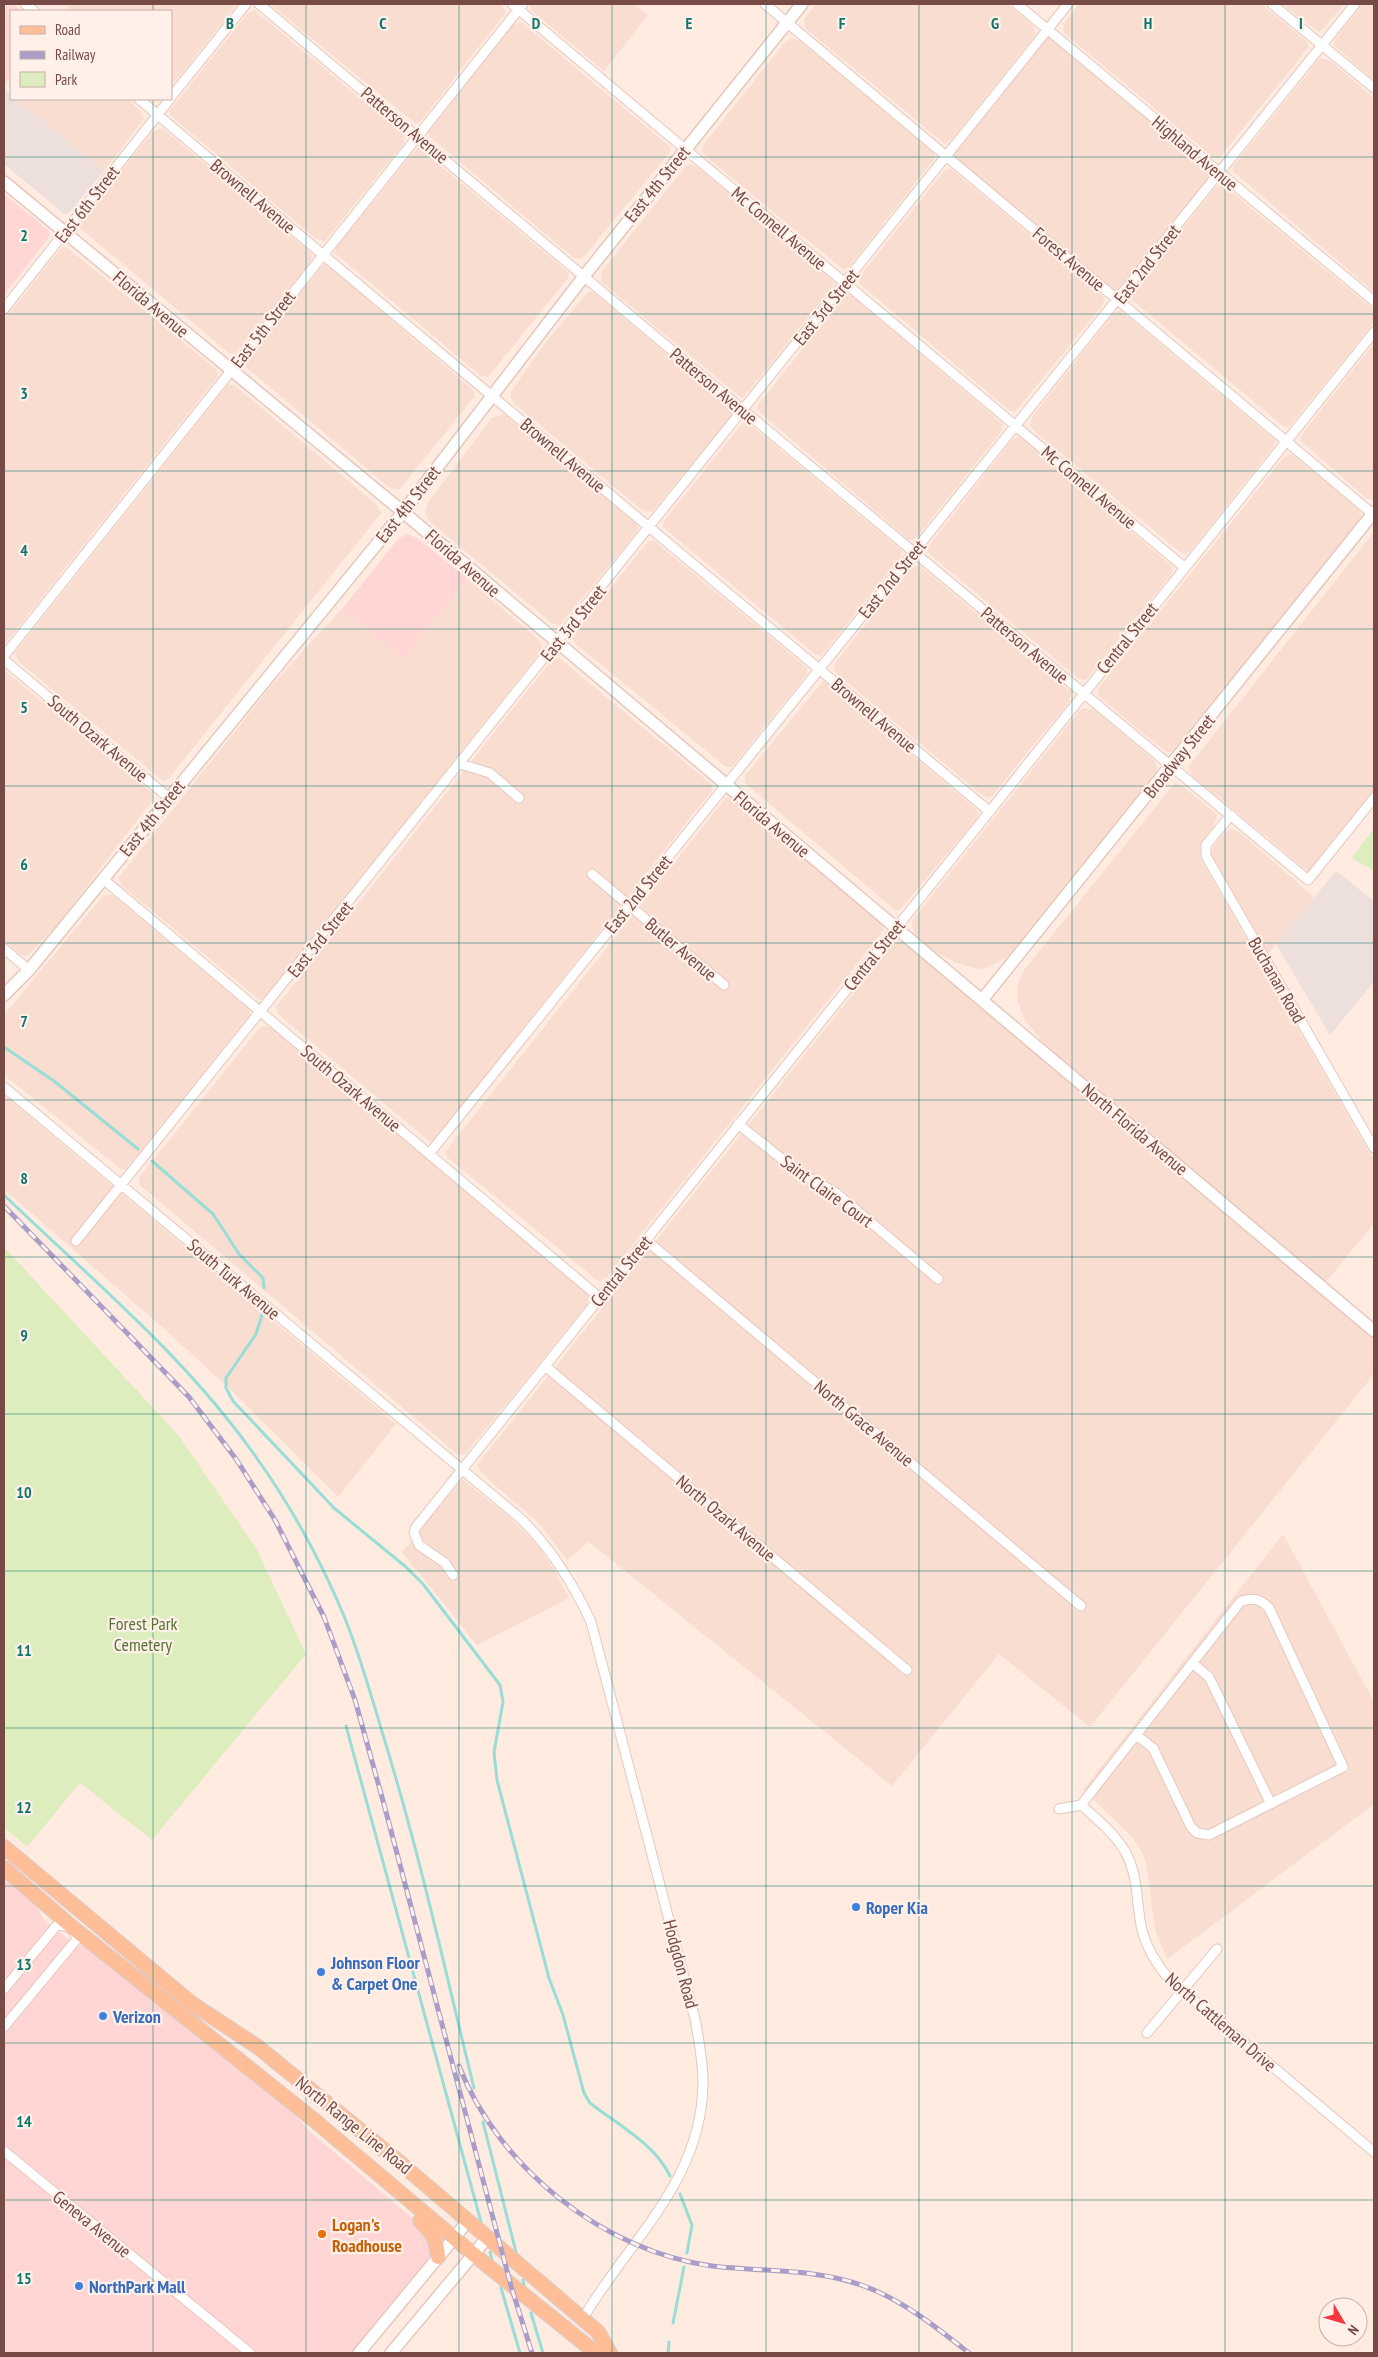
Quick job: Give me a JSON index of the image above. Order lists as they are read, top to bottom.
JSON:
{
  "streets": {
    "main road": ["North Range Line Road"],
    "street": [
      "Patterson Avenue",
      "Highland Avenue",
      "East 4th Street",
      "Brownell Avenue",
      "East 6th Street",
      "Mc Connell Avenue",
      "Forest Avenue",
      "East 2nd Street",
      "Florida Avenue",
      "East 3rd Street",
      "East 5th Street",
      "Central Street",
      "South Ozark Avenue",
      "Broadway Street",
      "Butler Avenue",
      "Buchanan Road",
      "North Florida Avenue",
      "Saint Claire Court",
      "South Turk Avenue",
      "North Grace Avenue",
      "North Ozark Avenue",
      "Hodgdon Road",
      "North Cattleman Drive",
      "Geneva Avenue"
    ]
  },
  "crossings": [
    ["Patterson Avenue", "East 4th Street"],
    ["Patterson Avenue", "East 2nd Street"],
    ["Patterson Avenue", "East 3rd Street"],
    ["Patterson Avenue", "East 5th Street"],
    ["Patterson Avenue", "Central Street"],
    ["Patterson Avenue", "Broadway Street"],
    ["Patterson Avenue", "Buchanan Road"],
    ["Highland Avenue", "East 2nd Street"],
    ["Highland Avenue", "East 3rd Street"],
    ["East 4th Street", "Brownell Avenue"],
    ["East 4th Street", "Mc Connell Avenue"],
    ["East 4th Street", "Forest Avenue"],
    ["East 4th Street", "Florida Avenue"],
    ["East 4th Street", "South Ozark Avenue"],
    ["Brownell Avenue", "East 6th Street"],
    ["Brownell Avenue", "East 2nd Street"],
    ["Brownell Avenue", "East 3rd Street"],
    ["Brownell Avenue", "East 5th Street"],
    ["Brownell Avenue", "Central Street"],
    ["East 6th Street", "Florida Avenue"],
    ["Mc Connell Avenue", "East 2nd Street"],
    ["Mc Connell Avenue", "East 3rd Street"],
    ["Mc Connell Avenue", "East 5th Street"],
    ["Mc Connell Avenue", "Central Street"],
    ["Forest Avenue", "East 2nd Street"],
    ["Forest Avenue", "East 3rd Street"],
    ["Forest Avenue", "Central Street"],
    ["Forest Avenue", "Broadway Street"],
    ["East 2nd Street", "Florida Avenue"],
    ["East 2nd Street", "South Ozark Avenue"],
    ["East 2nd Street", "Butler Avenue"],
    ["Florida Avenue", "East 3rd Street"],
    ["Florida Avenue", "East 5th Street"],
    ["Florida Avenue", "Central Street"],
    ["Florida Avenue", "North Florida Avenue"],
    ["East 3rd Street", "South Ozark Avenue"],
    ["East 3rd Street", "South Turk Avenue"],
    ["Central Street", "South Ozark Avenue"],
    ["Central Street", "North Florida Avenue"],
    ["Central Street", "Saint Claire Court"],
    ["Central Street", "South Turk Avenue"],
    ["Central Street", "North Grace Avenue"],
    ["Central Street", "North Ozark Avenue"],
    ["Broadway Street", "North Florida Avenue"],
    ["South Turk Avenue", "Hodgdon Road"],
    ["Hodgdon Road", "North Range Line Road"]
  ],
  "parks": ["Forest Park Cemetery"],
  "places": [
    "Roper Kia",
    "Johnson Floor & Carpet One",
    "Verizon",
    "Logan's Roadhouse",
    "NorthPark Mall"
  ],
  "legend": ["Road", "Railway", "Park"],
  "north": "bottom right",
  "grid": {
    "columns": [
      "B",
      "C",
      "D",
      "E",
      "F",
      "G",
      "H",
      "I"
    ],
    "rows": [
      "2",
      "3",
      "4",
      "5",
      "6",
      "7",
      "8",
      "9",
      "10",
      "11",
      "12",
      "13",
      "14",
      "15"
    ]
  }
}
